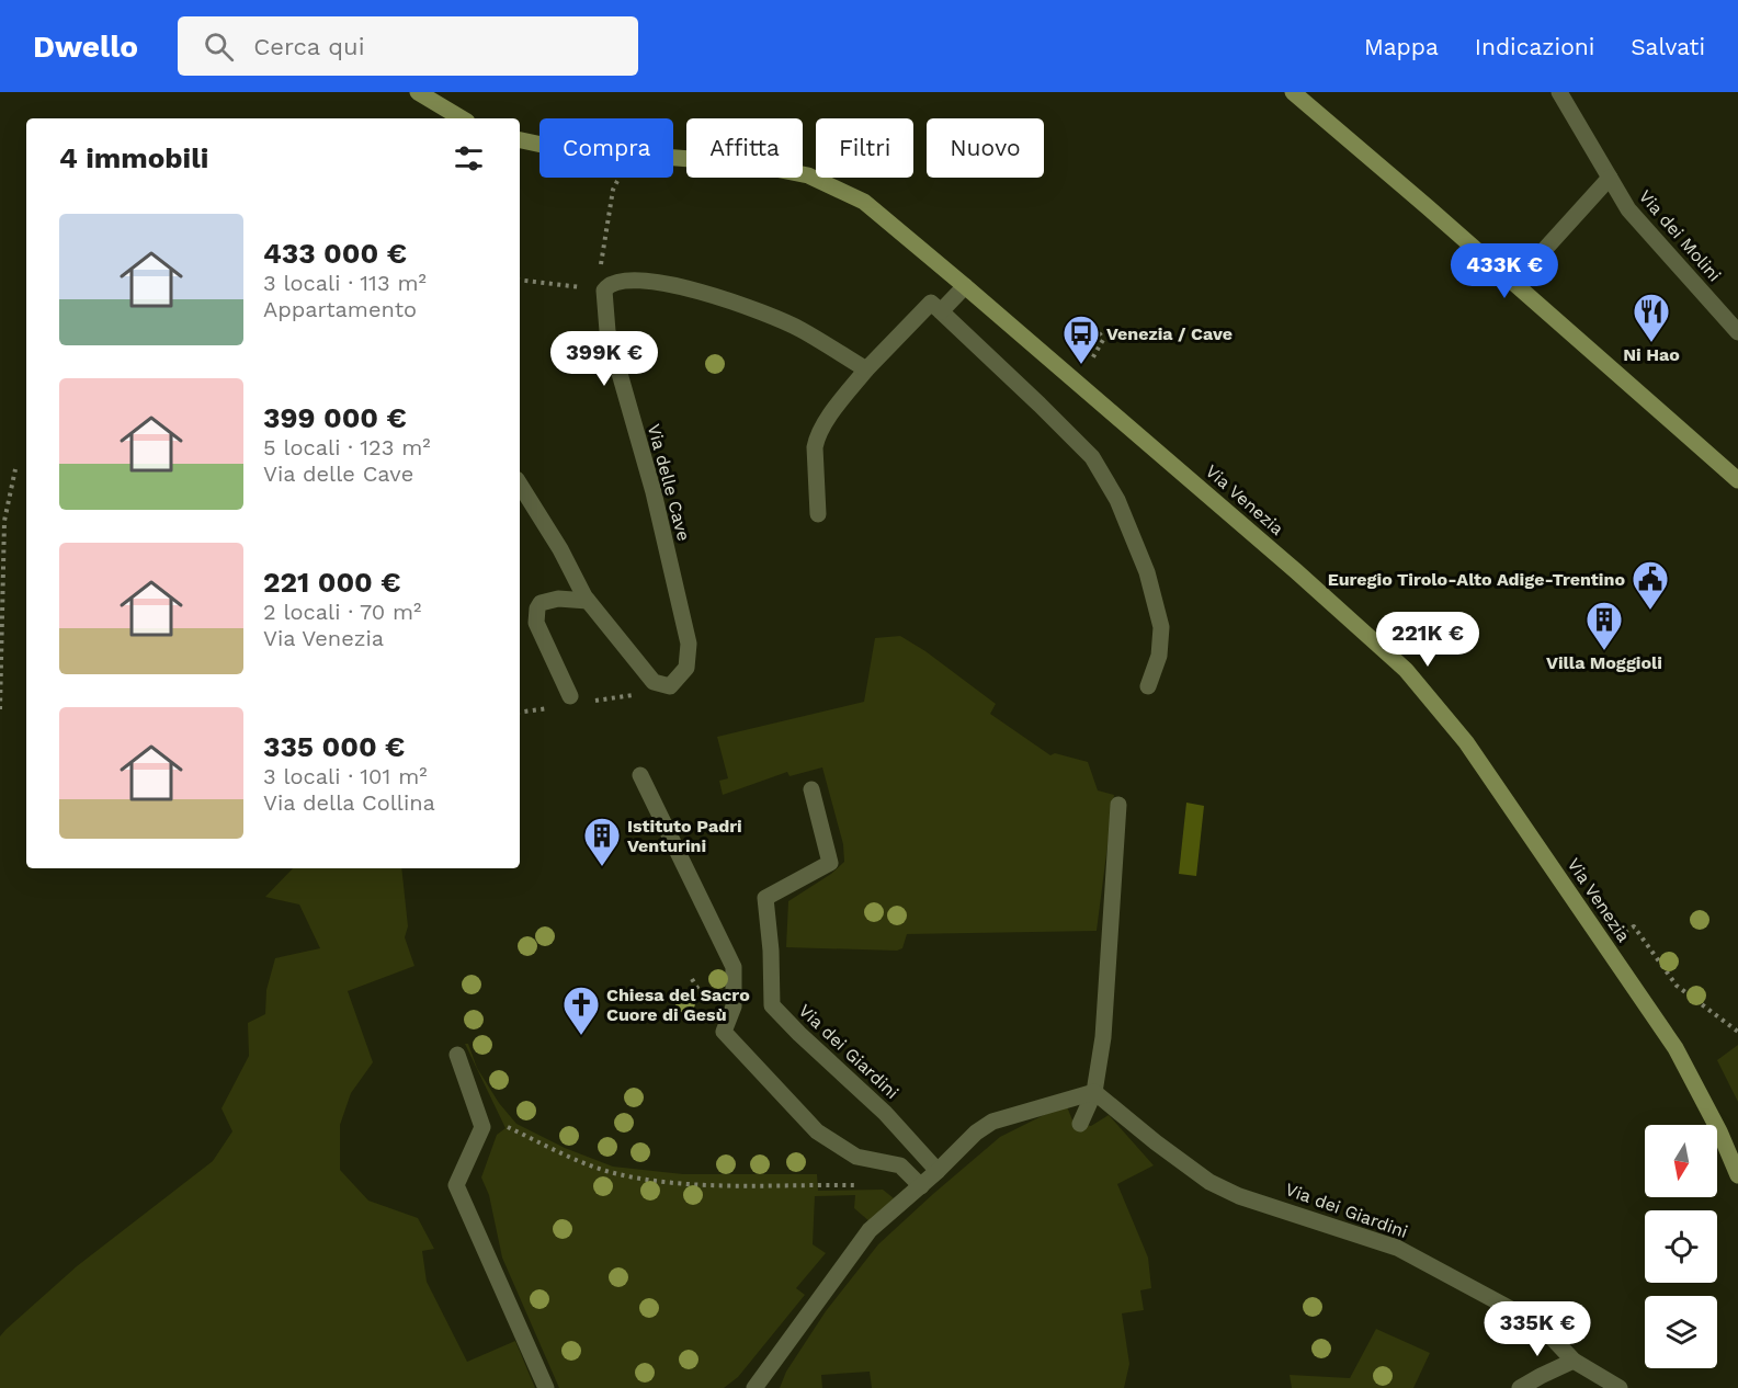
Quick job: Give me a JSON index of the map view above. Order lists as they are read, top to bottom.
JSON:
{
  "streets": {
    "main road": ["Via Venezia"],
    "street": ["Via dei Molini", "Via delle Cave", "Via dei Giardini"]
  },
  "places": {
    "restaurant": ["Ni Hao"],
    "bus stop": ["Venezia / Cave"],
    "public building": ["Euregio Tirolo-Alto Adige-Trentino"],
    "building": ["Villa Moggioli", "Istituto Padri Venturini"],
    "church": ["Chiesa del Sacro Cuore di Gesù"]
  },
  "north": "bottom",
  "page": {
    "header": "Dwello",
    "search": "Cerca qui",
    "nav": ["Mappa", "Indicazioni", "Salvati"],
    "chip": [
      "Compra",
      "Affitta",
      "Filtri",
      "Nuovo"
    ],
    "heading": "4 immobili",
    "list": [
      {
        "name": "433 000 €",
        "note": "3 locali · 113 m² · Appartamento"
      },
      {
        "name": "399 000 €",
        "note": "5 locali · 123 m² · Via delle Cave"
      },
      {
        "name": "221 000 €",
        "note": "2 locali · 70 m² · Via Venezia"
      },
      {
        "name": "335 000 €",
        "note": "3 locali · 101 m² · Via della Collina"
      }
    ],
    "price": [
      "433K €",
      "399K €",
      "221K €",
      "335K €"
    ]
  }
}
